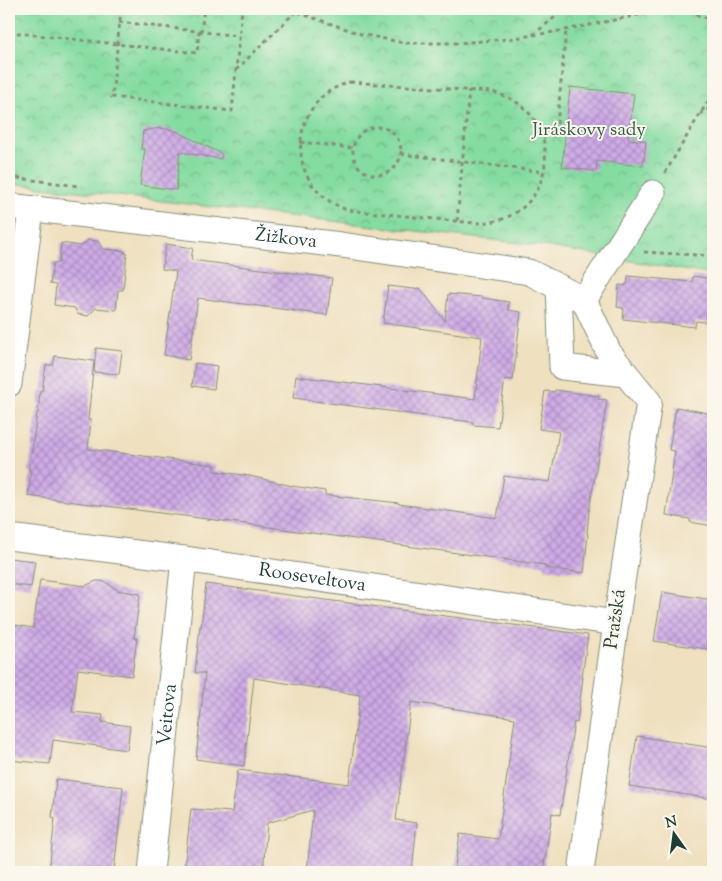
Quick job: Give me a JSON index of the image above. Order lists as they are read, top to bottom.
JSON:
{
  "streets": {
    "street": [
      "Žižkova",
      "Rooseveltova",
      "Pražská",
      "Veitova"
    ]
  },
  "crossings": [
    ["Rooseveltova", "Pražská"],
    ["Rooseveltova", "Veitova"]
  ],
  "parks": ["Jiráskovy sady"],
  "north": "top"
}
